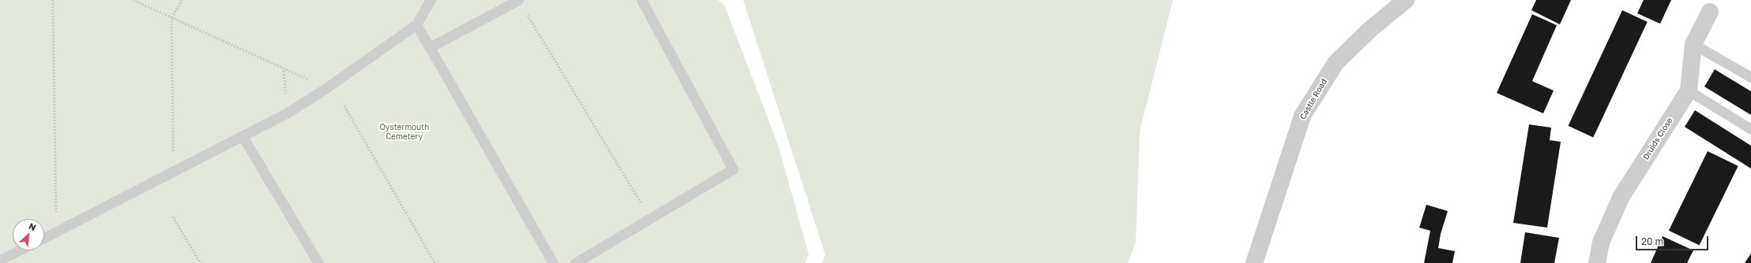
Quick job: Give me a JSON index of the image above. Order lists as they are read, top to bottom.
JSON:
{
  "streets": {
    "street": ["Castle Road", "Druids Close"]
  },
  "parks": ["Oystermouth Cemetery"],
  "scale_bar": "20 m",
  "north": "top right"
}
